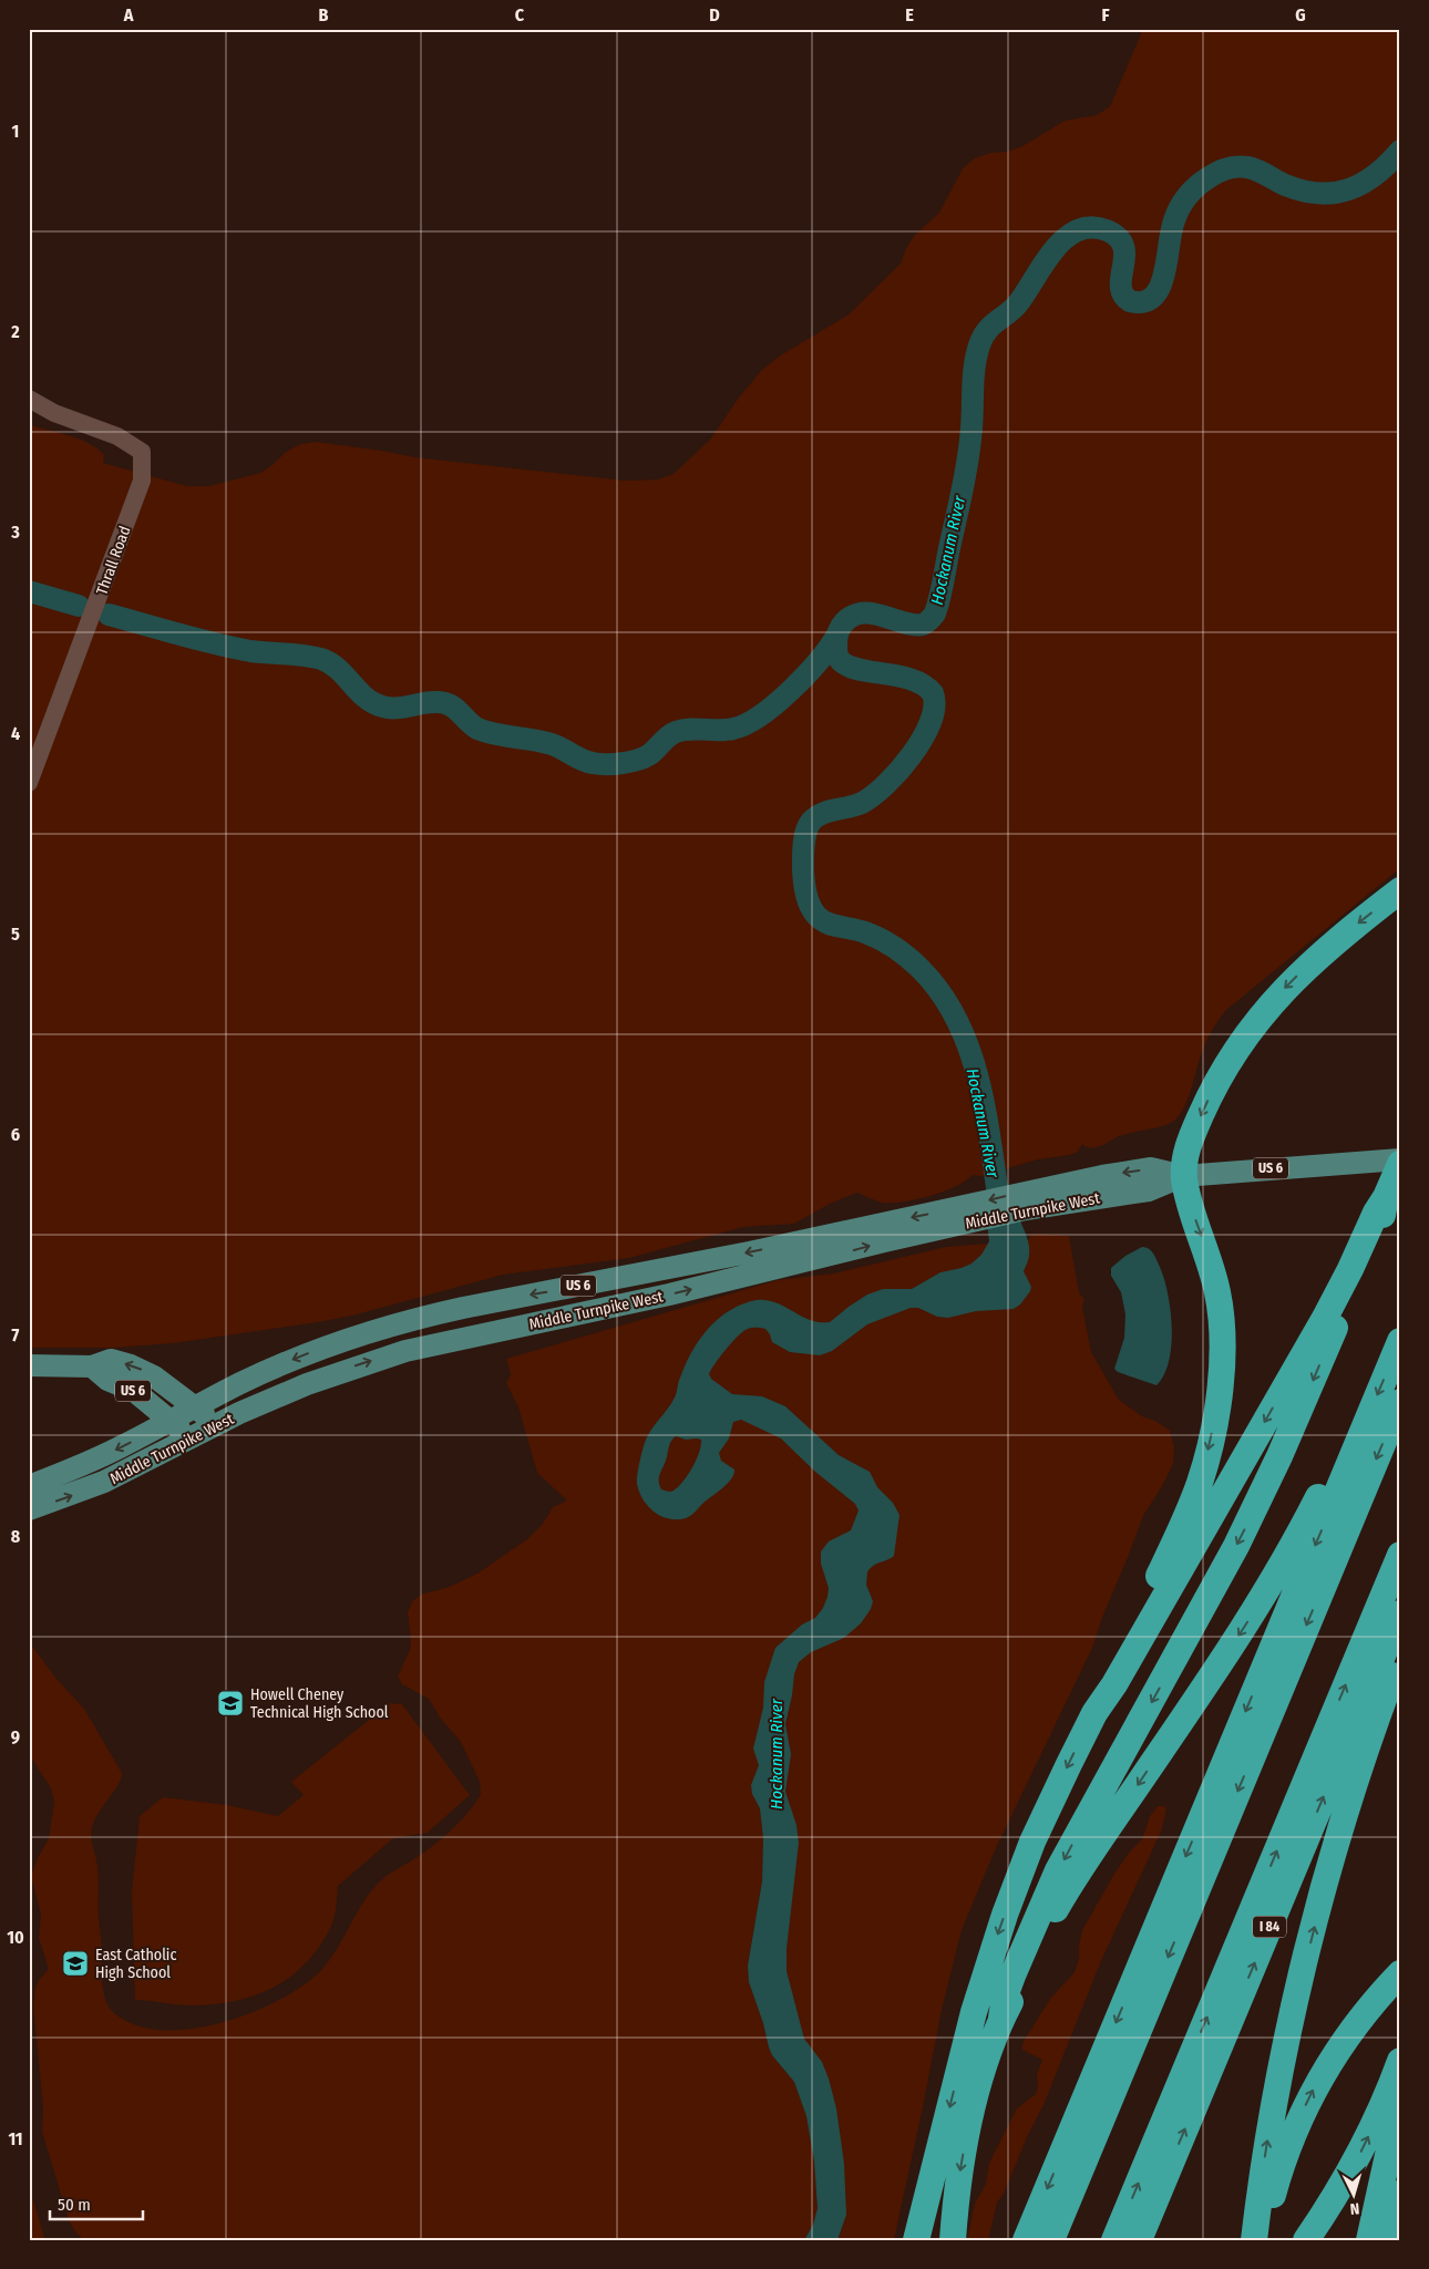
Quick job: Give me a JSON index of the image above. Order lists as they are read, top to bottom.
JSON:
{
  "streets": {
    "highway": ["I 84"],
    "main road": ["US 6", "Middle Turnpike West"],
    "street": ["Thrall Road"]
  },
  "crossings": [
    ["US 6", "Middle Turnpike West"]
  ],
  "water": ["Hockanum River"],
  "places": {
    "school or university": ["Howell Cheney Technical High School", "East Catholic High School"]
  },
  "scale_bar": "50 m",
  "north": "bottom",
  "grid": {
    "columns": [
      "A",
      "B",
      "C",
      "D",
      "E",
      "F",
      "G"
    ],
    "rows": [
      "1",
      "2",
      "3",
      "4",
      "5",
      "6",
      "7",
      "8",
      "9",
      "10",
      "11"
    ]
  }
}
